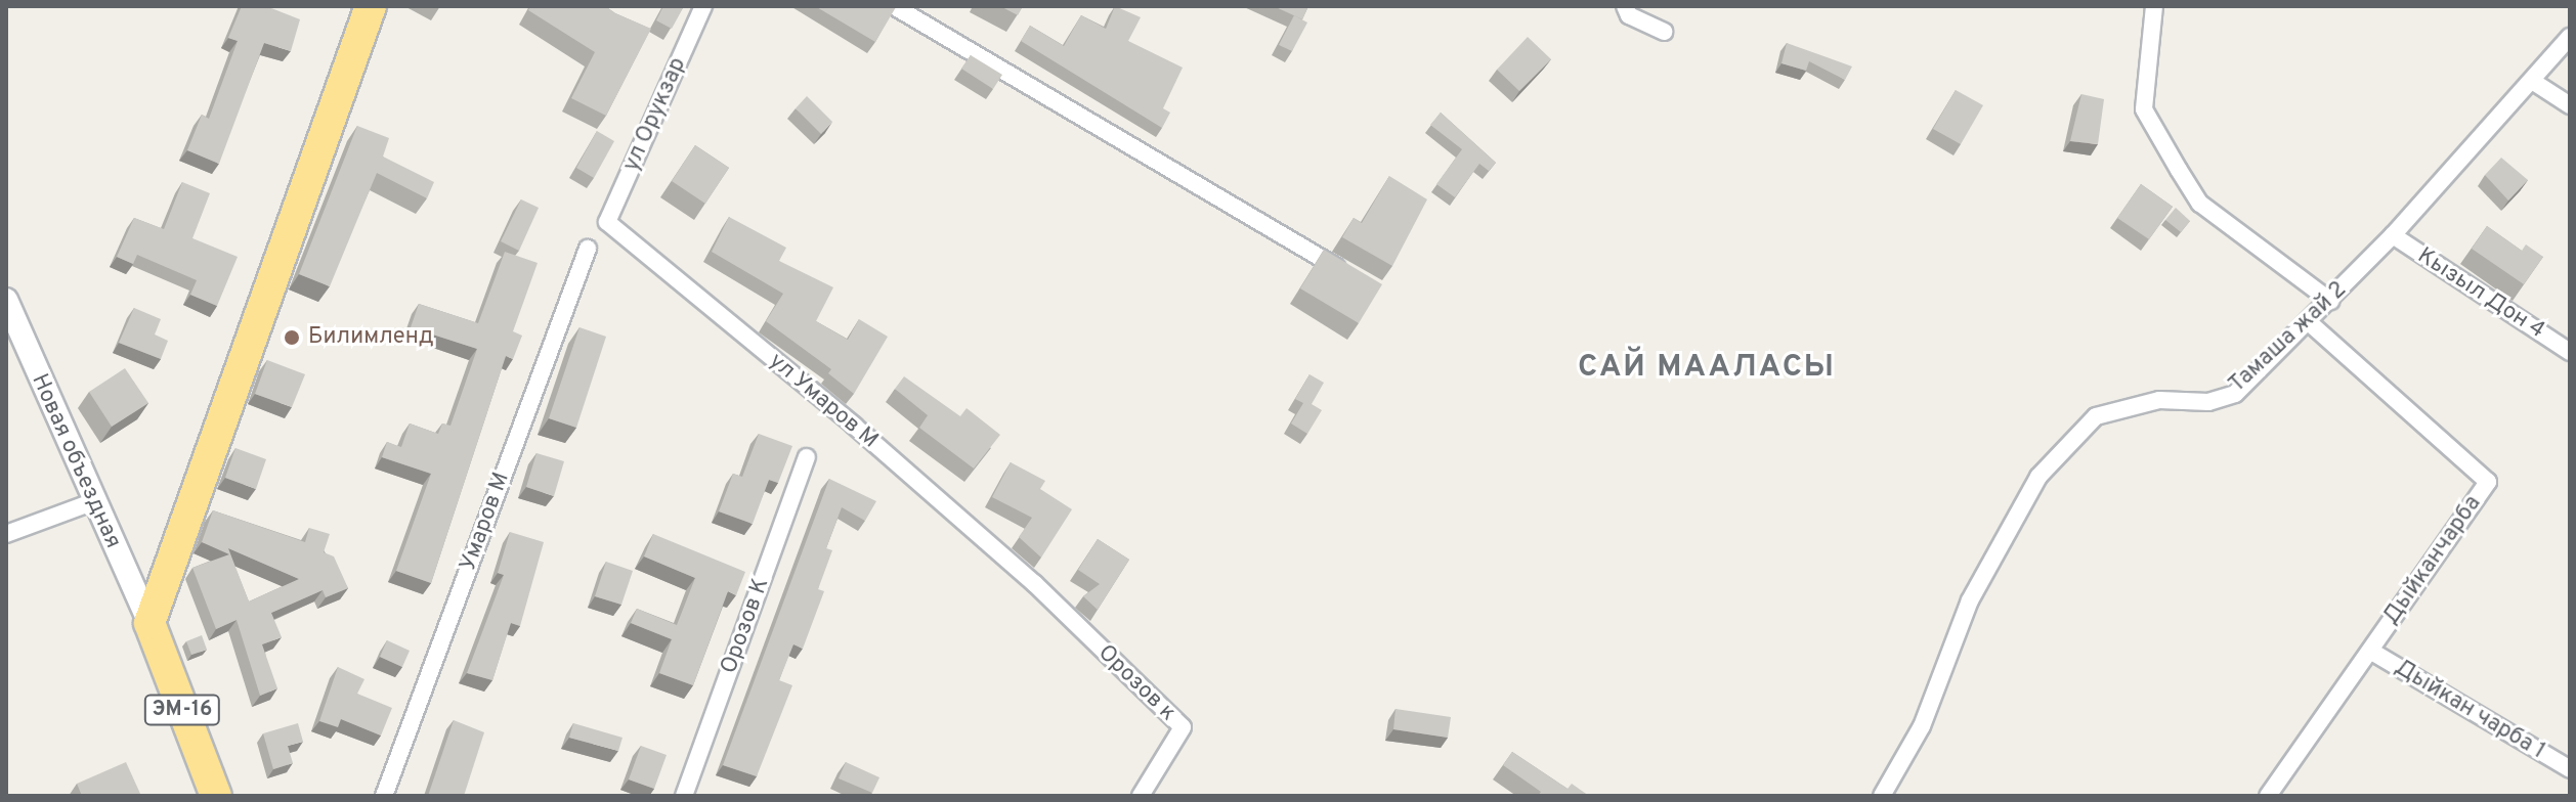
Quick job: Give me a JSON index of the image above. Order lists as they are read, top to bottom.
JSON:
{
  "streets": {
    "highway": ["ЭМ-16"],
    "main road": ["Новая объездная"],
    "street": [
      "ул Орукзар",
      "Кызыл Дон 4",
      "Тамаша жай 2",
      "ул Умаров М",
      "Умаров М",
      "Дыйканчарба",
      "Орозов К",
      "Орозов к",
      "Дыйкан чарба 1"
    ]
  },
  "crossings": [
    ["ул Орукзар", "ул Умаров М"],
    ["Кызыл Дон 4", "Тамаша жай 2"],
    ["Тамаша жай 2", "Дыйканчарба"],
    ["ул Умаров М", "Орозов к"],
    ["Новая объездная", "ЭМ-16"],
    ["Дыйканчарба", "Дыйкан чарба 1"]
  ],
  "districts": ["САЙ МААЛАСЫ"],
  "places": ["Билимленд"]
}
